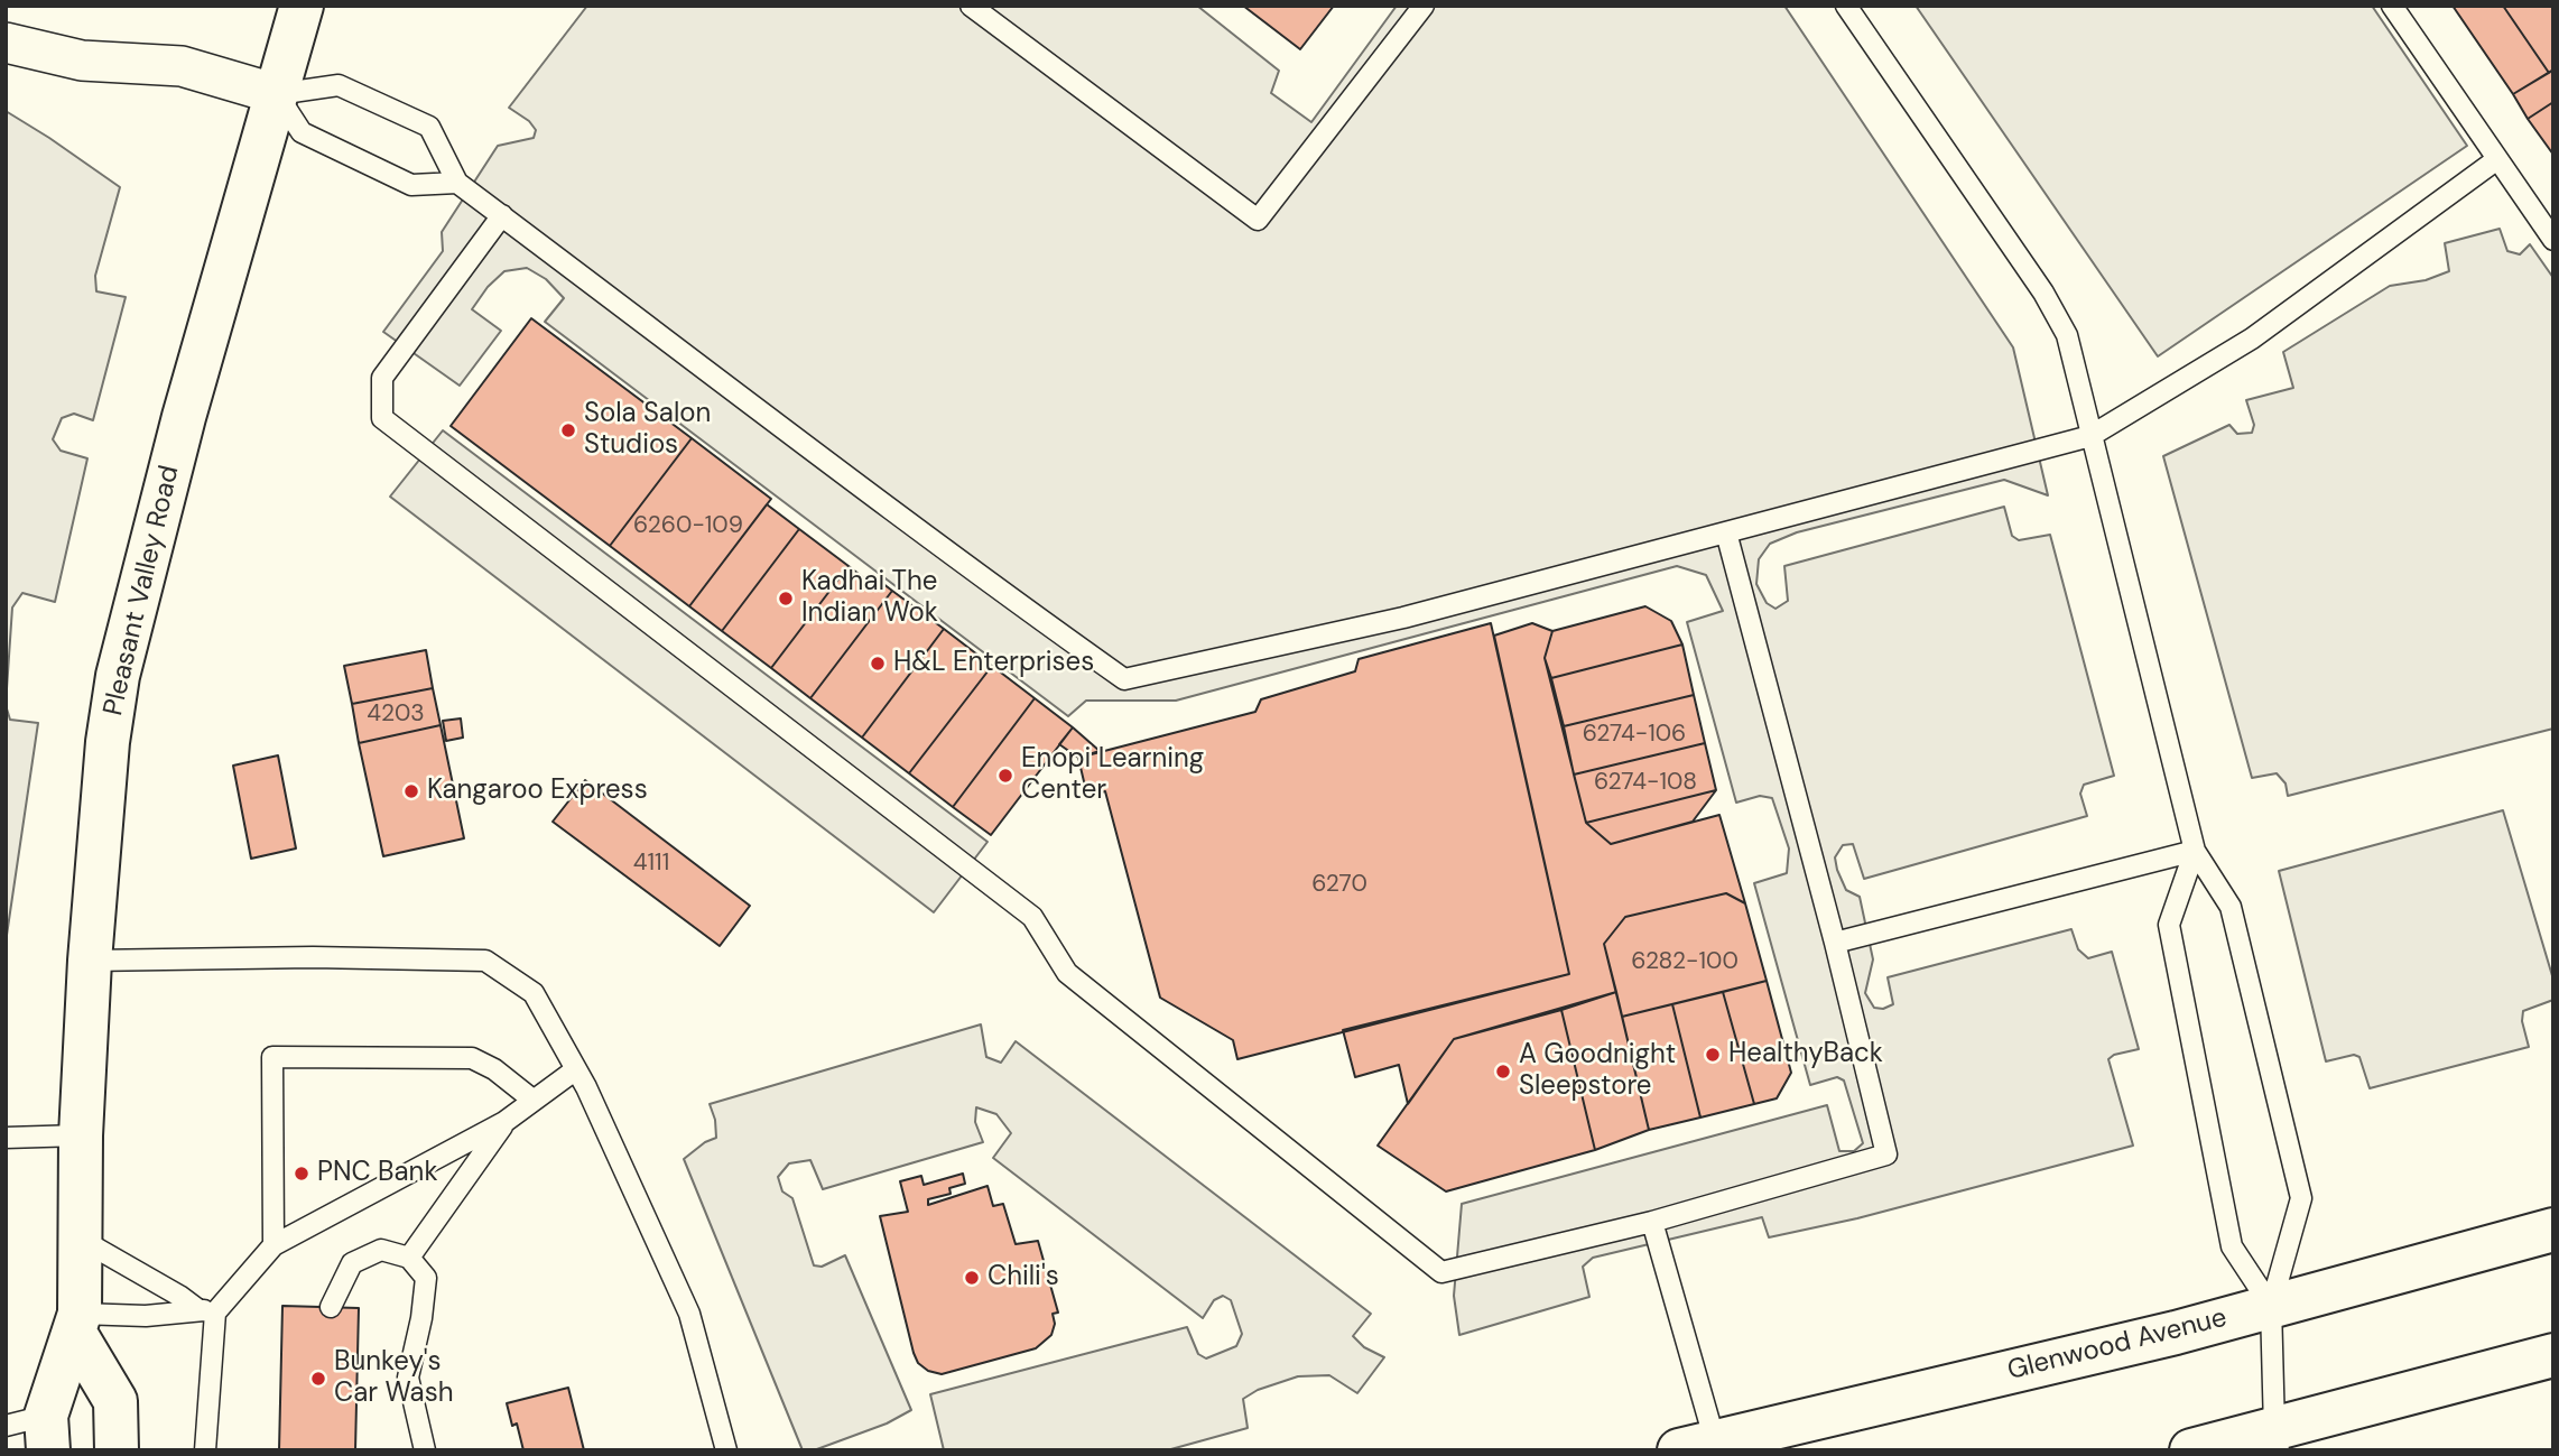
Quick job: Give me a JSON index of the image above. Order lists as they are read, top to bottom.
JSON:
{
  "streets": {
    "main road": ["Pleasant Valley Road", "Glenwood Avenue"]
  },
  "places": [
    "Sola Salon Studios",
    "Kadhai The Indian Wok",
    "H&L Enterprises",
    "Enopi Learning Center",
    "Kangaroo Express",
    "HealthyBack",
    "A Goodnight Sleepstore",
    "PNC Bank",
    "Chili's",
    "Bunkey's Car Wash"
  ],
  "house_numbers": [
    "6260-109",
    "4203",
    "6274-106",
    "6274-108",
    "4111",
    "6270",
    "6282-100"
  ]
}
